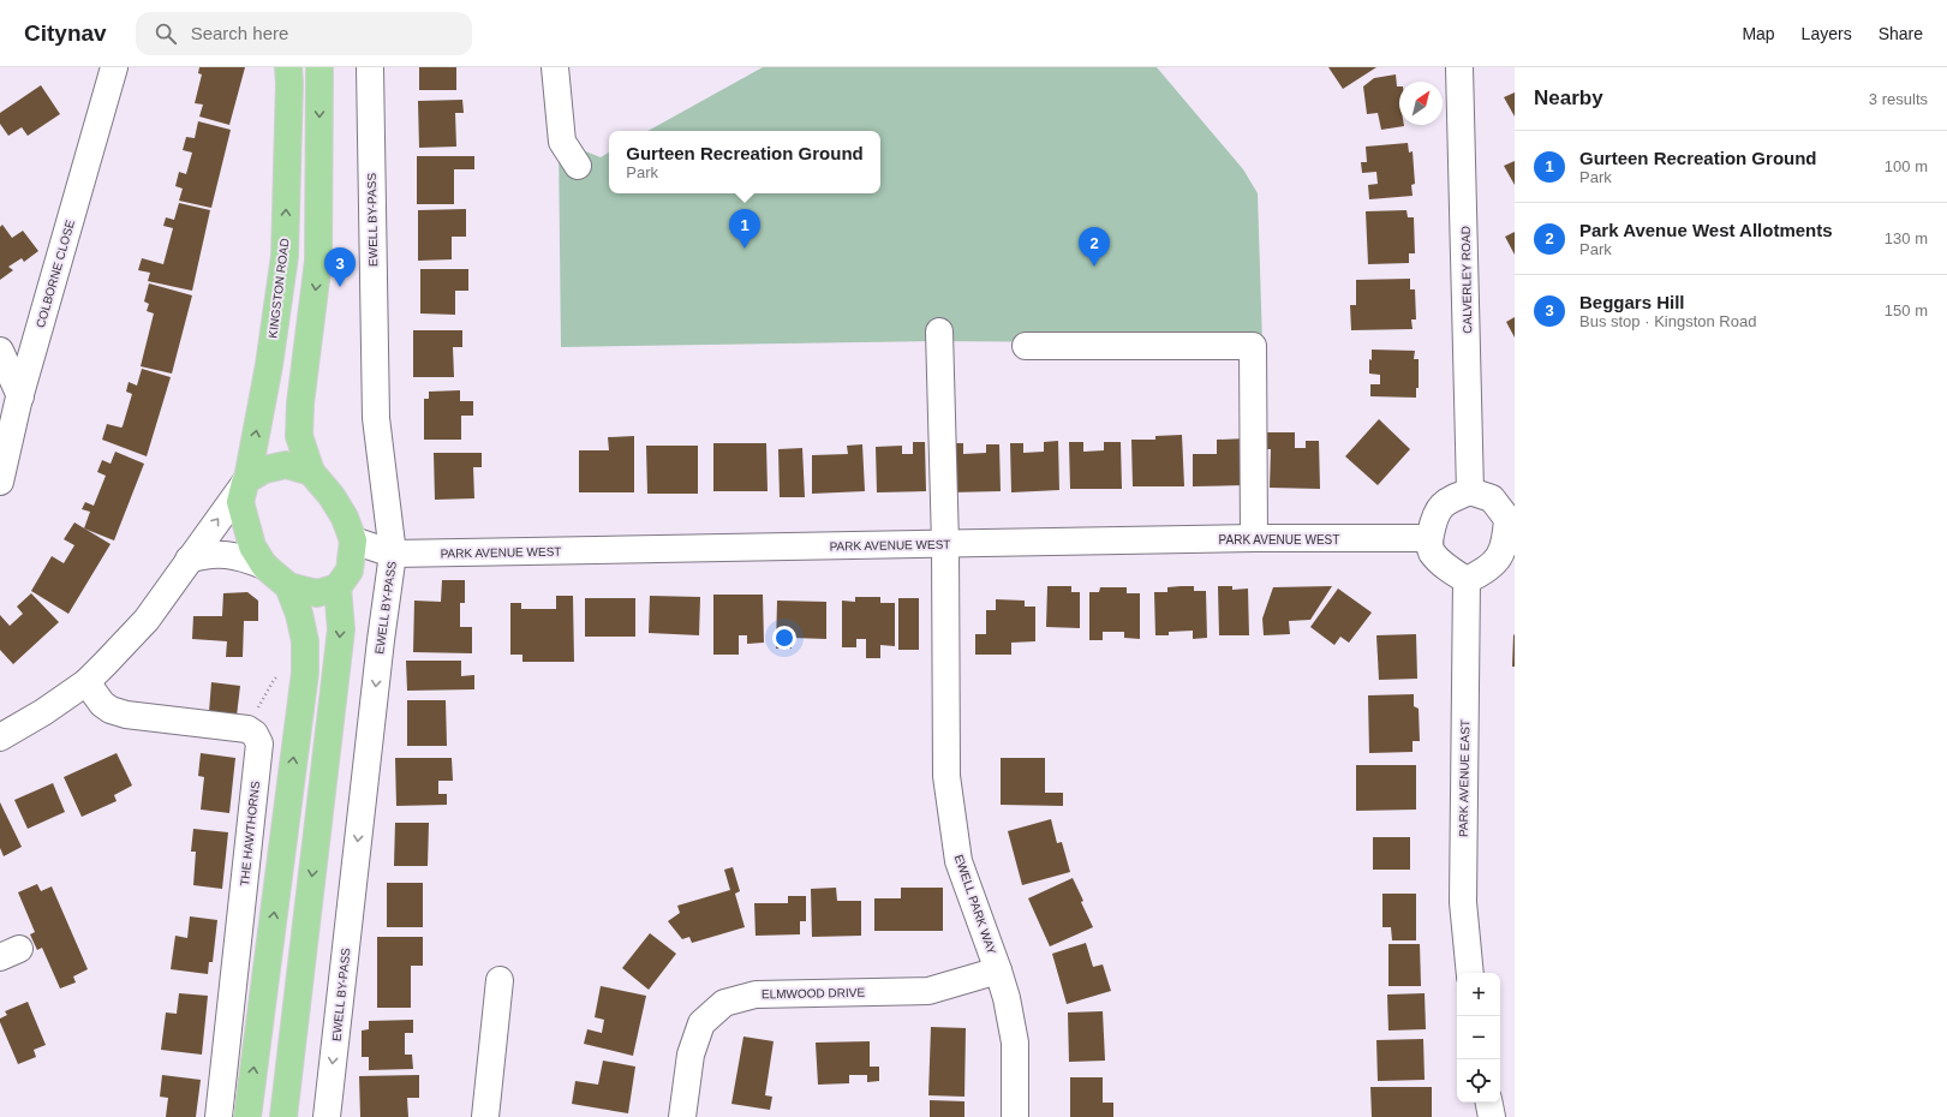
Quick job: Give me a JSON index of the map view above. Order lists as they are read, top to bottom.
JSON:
{
  "streets": {
    "highway": ["KINGSTON ROAD"],
    "street": [
      "EWELL BY-PASS",
      "COLBORNE CLOSE",
      "CALVERLEY ROAD",
      "PARK AVENUE WEST",
      "PARK AVENUE EAST",
      "THE HAWTHORNS",
      "EWELL PARK WAY",
      "ELMWOOD DRIVE"
    ]
  },
  "crossings": [
    ["EWELL BY-PASS", "PARK AVENUE WEST"],
    ["CALVERLEY ROAD", "PARK AVENUE WEST"],
    ["CALVERLEY ROAD", "PARK AVENUE EAST"],
    ["KINGSTON ROAD", "PARK AVENUE WEST"],
    ["PARK AVENUE WEST", "PARK AVENUE EAST"],
    ["PARK AVENUE WEST", "EWELL PARK WAY"],
    ["EWELL PARK WAY", "ELMWOOD DRIVE"]
  ],
  "one_way": ["EWELL BY-PASS"],
  "north": "top right",
  "page": {
    "header": "Citynav",
    "search": "Search here",
    "nav": ["Map", "Layers", "Share"],
    "heading": ["Nearby", "3 results"],
    "list": [
      {
        "mark": "1",
        "name": "Gurteen Recreation Ground",
        "note": "Park",
        "value": "100 m"
      },
      {
        "mark": "2",
        "name": "Park Avenue West Allotments",
        "note": "Park",
        "value": "130 m"
      },
      {
        "mark": "3",
        "name": "Beggars Hill",
        "note": "Bus stop · Kingston Road",
        "value": "150 m"
      }
    ],
    "popup": ["Gurteen Recreation Ground", "Park"],
    "pins": ["1", "2", "3"],
    "map_buttons": ["+", "−"]
  }
}
